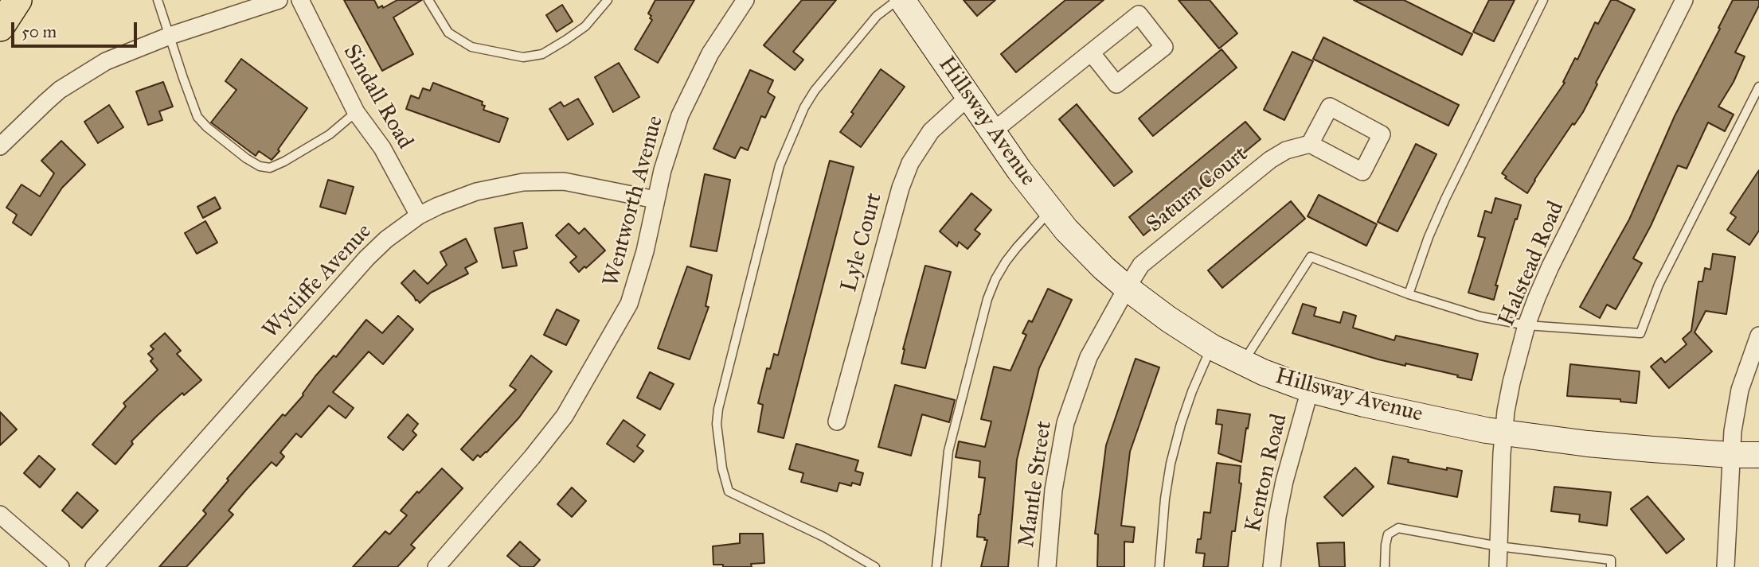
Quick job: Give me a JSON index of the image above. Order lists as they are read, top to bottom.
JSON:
{
  "streets": {
    "street": [
      "Sindall Road",
      "Hillsway Avenue",
      "Saturn Court",
      "Wentworth Avenue",
      "Lyle Court",
      "Halstead Road",
      "Wycliffe Avenue",
      "Kenton Road",
      "Mantle Street"
    ]
  },
  "crossings": [
    ["Sindall Road", "Wycliffe Avenue"],
    ["Hillsway Avenue", "Saturn Court"],
    ["Hillsway Avenue", "Lyle Court"],
    ["Hillsway Avenue", "Halstead Road"],
    ["Hillsway Avenue", "Kenton Road"],
    ["Hillsway Avenue", "Mantle Street"],
    ["Saturn Court", "Mantle Street"],
    ["Wentworth Avenue", "Wycliffe Avenue"]
  ],
  "scale_bar": "50 m"
}
